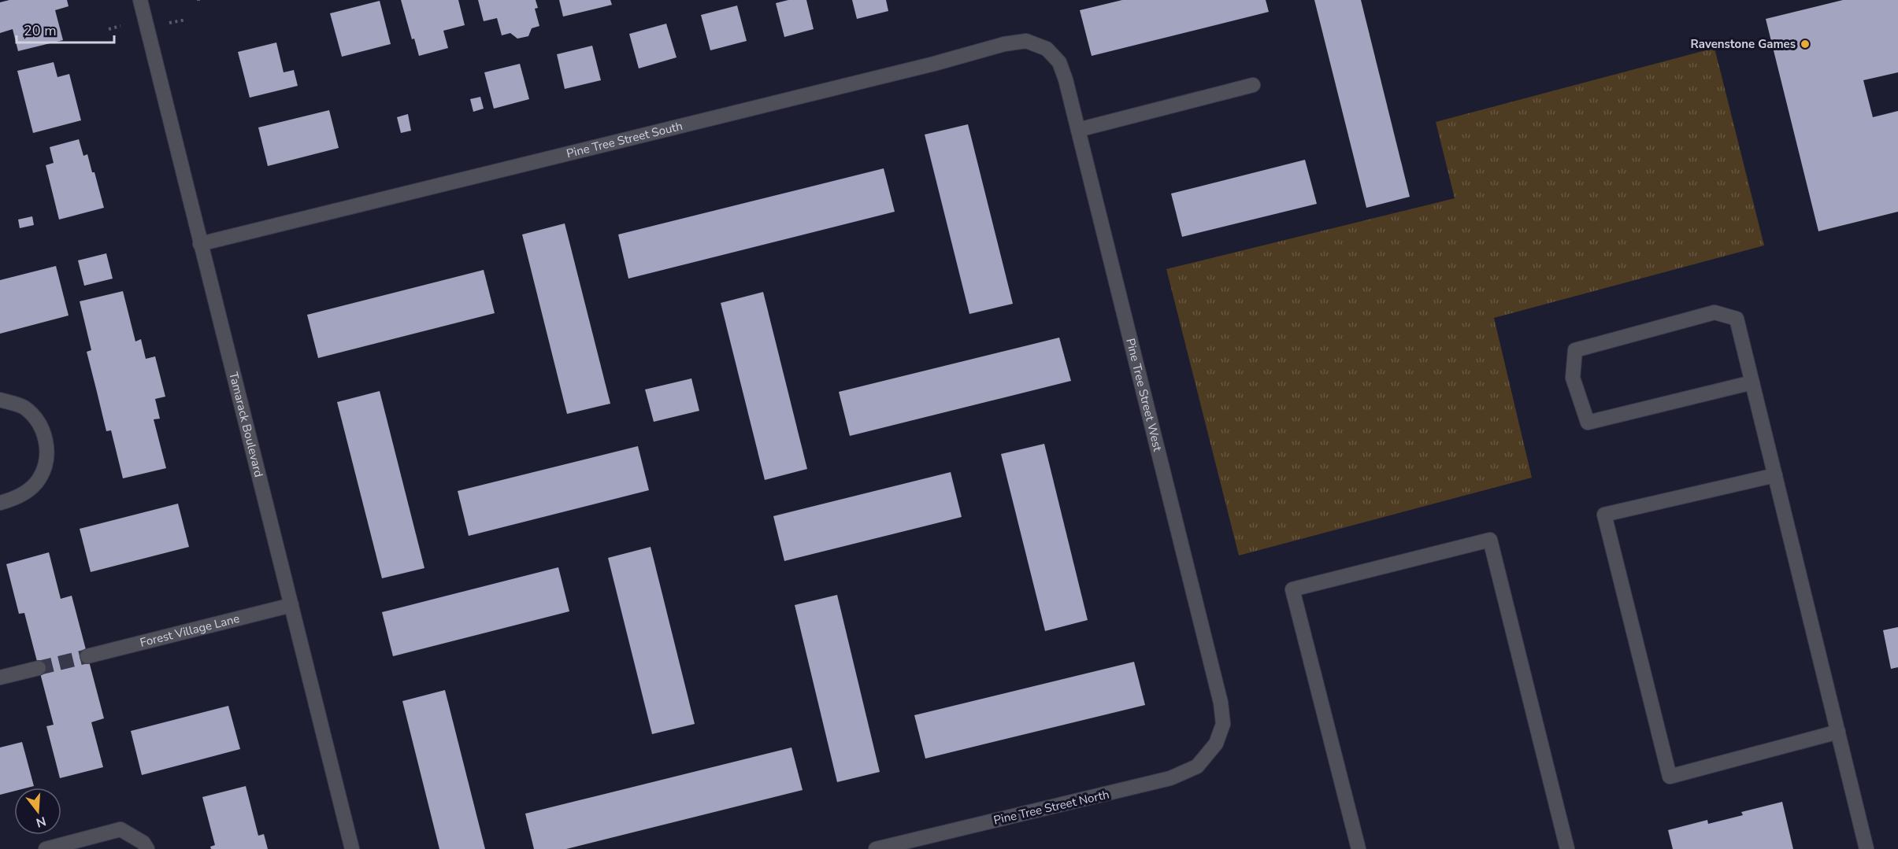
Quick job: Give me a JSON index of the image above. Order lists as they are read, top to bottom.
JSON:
{
  "streets": {
    "street": [
      "Pine Tree Street South",
      "Pine Tree Street West",
      "Tamarack Boulevard",
      "Forest Village Lane",
      "Pine Tree Street North"
    ]
  },
  "crossings": [
    ["Pine Tree Street South", "Pine Tree Street West"],
    ["Pine Tree Street South", "Tamarack Boulevard"],
    ["Pine Tree Street West", "Pine Tree Street North"],
    ["Tamarack Boulevard", "Forest Village Lane"]
  ],
  "places": ["Ravenstone Games"],
  "scale_bar": "20 m",
  "north": "bottom"
}
